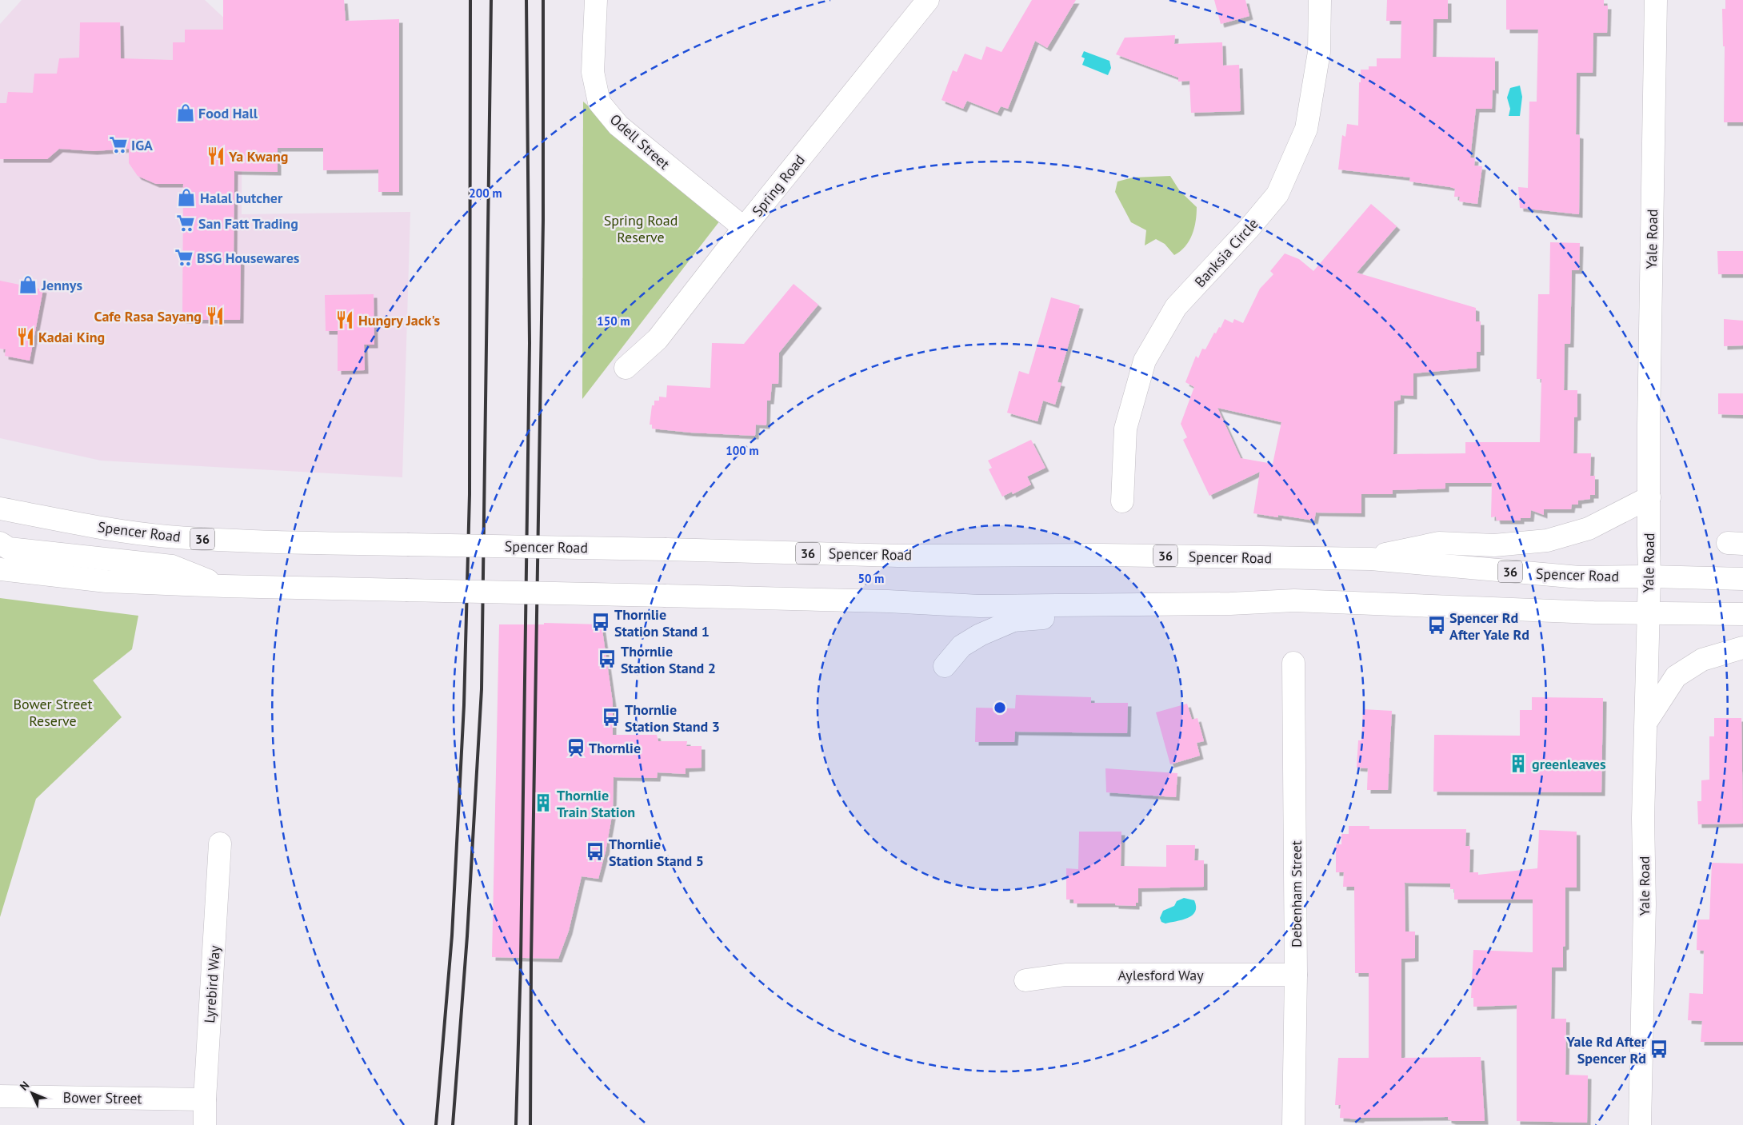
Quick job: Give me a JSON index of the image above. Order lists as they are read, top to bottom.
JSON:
{
  "streets": {
    "main road": [
      "Odell Street",
      "Spring Road",
      "Yale Road",
      "Banksia Circle",
      "Spencer Road",
      "36",
      "Debenham Street",
      "Aylesford Way",
      "Lyrebird Way",
      "Bower Street"
    ]
  },
  "crossings": [
    ["Odell Street", "Spring Road"],
    ["Yale Road", "Spencer Road"],
    ["Debenham Street", "Aylesford Way"],
    ["Lyrebird Way", "Bower Street"]
  ],
  "parks": ["Spring Road Reserve", "Bower Street Reserve"],
  "places": {
    "shop": ["Food Hall", "Halal butcher", "Jennys"],
    "supermarket": ["IGA", "San Fatt Trading", "BSG Housewares"],
    "restaurant": [
      "Ya Kwang",
      "Cafe Rasa Sayang",
      "Hungry Jack's",
      "Kadai King"
    ],
    "bus stop": [
      "Thornlie Station Stand 1",
      "Spencer Rd After Yale Rd",
      "Thornlie Station Stand 2",
      "Thornlie Station Stand 3",
      "Thornlie Station Stand 5",
      "Yale Rd After Spencer Rd"
    ],
    "station": ["Thornlie"],
    "building": ["greenleaves", "Thornlie Train Station"]
  },
  "north": "top left",
  "rings": [
    "200 m",
    "150 m",
    "100 m",
    "50 m"
  ]
}
